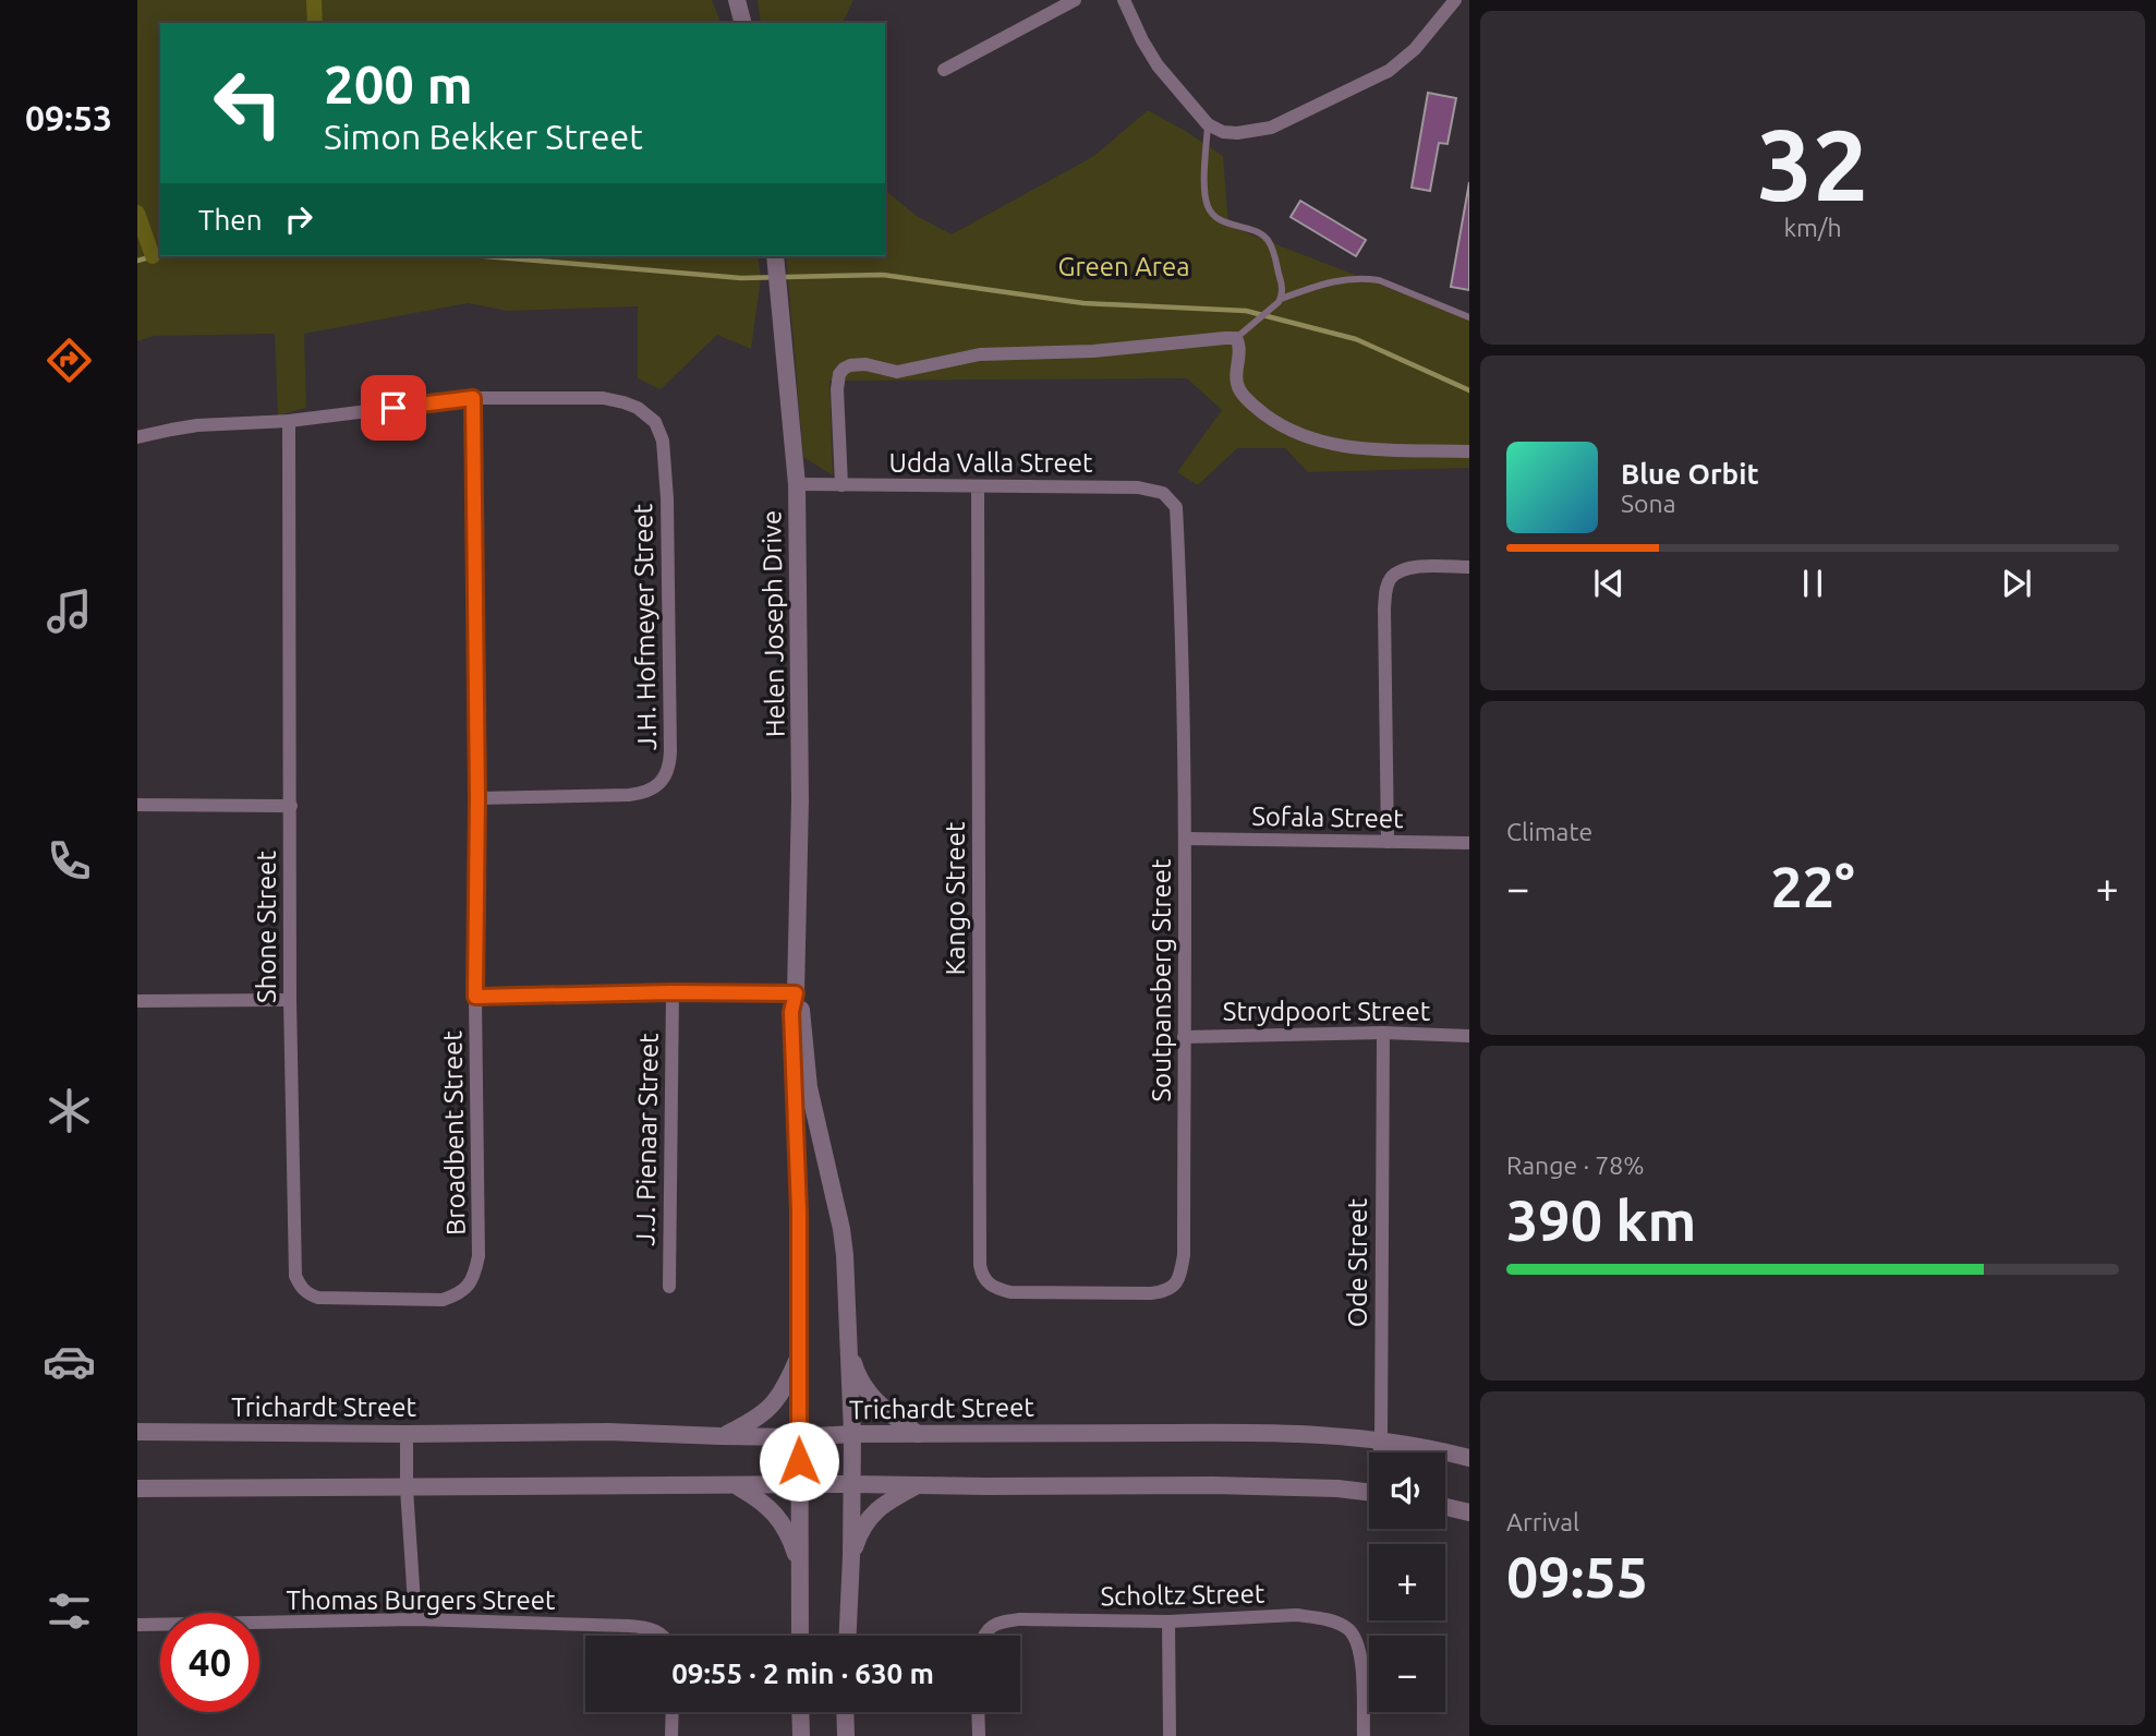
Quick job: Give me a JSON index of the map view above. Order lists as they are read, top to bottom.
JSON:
{
  "streets": {
    "street": [
      "Udda Valla Street",
      "Helen Joseph Drive",
      "J.H. Hofmeyer Street",
      "Sofala Street",
      "Kango Street",
      "Shone Street",
      "Soutpansberg Street",
      "Strydpoort Street",
      "Broadbent Street",
      "J.J. Pienaar Street",
      "Ode Street",
      "Trichardt Street",
      "Scholtz Street",
      "Thomas Burgers Street"
    ]
  },
  "crossings": [
    ["Udda Valla Street", "Helen Joseph Drive"],
    ["Udda Valla Street", "Kango Street"],
    ["Udda Valla Street", "Soutpansberg Street"],
    ["Helen Joseph Drive", "Trichardt Street"],
    ["J.H. Hofmeyer Street", "Broadbent Street"],
    ["Sofala Street", "Soutpansberg Street"],
    ["Kango Street", "Soutpansberg Street"],
    ["Shone Street", "Broadbent Street"],
    ["Soutpansberg Street", "Strydpoort Street"],
    ["Strydpoort Street", "Ode Street"],
    ["Ode Street", "Trichardt Street"]
  ],
  "parks": ["Green Area"],
  "page": {
    "tabs": "09:53",
    "tile": [
      ["32", "km/h"],
      "Climate",
      ["Range · 78%", "390 km"],
      ["Arrival", "09:55"]
    ],
    "turn": ["200 m", "Simon Bekker Street"],
    "then": "Then",
    "song": ["Blue Orbit", "Sona"],
    "heat": ["−", "22°", "+"],
    "map_buttons": ["+", "−"],
    "limit": "40",
    "trip": "09:55 · 2 min · 630 m"
  }
}
